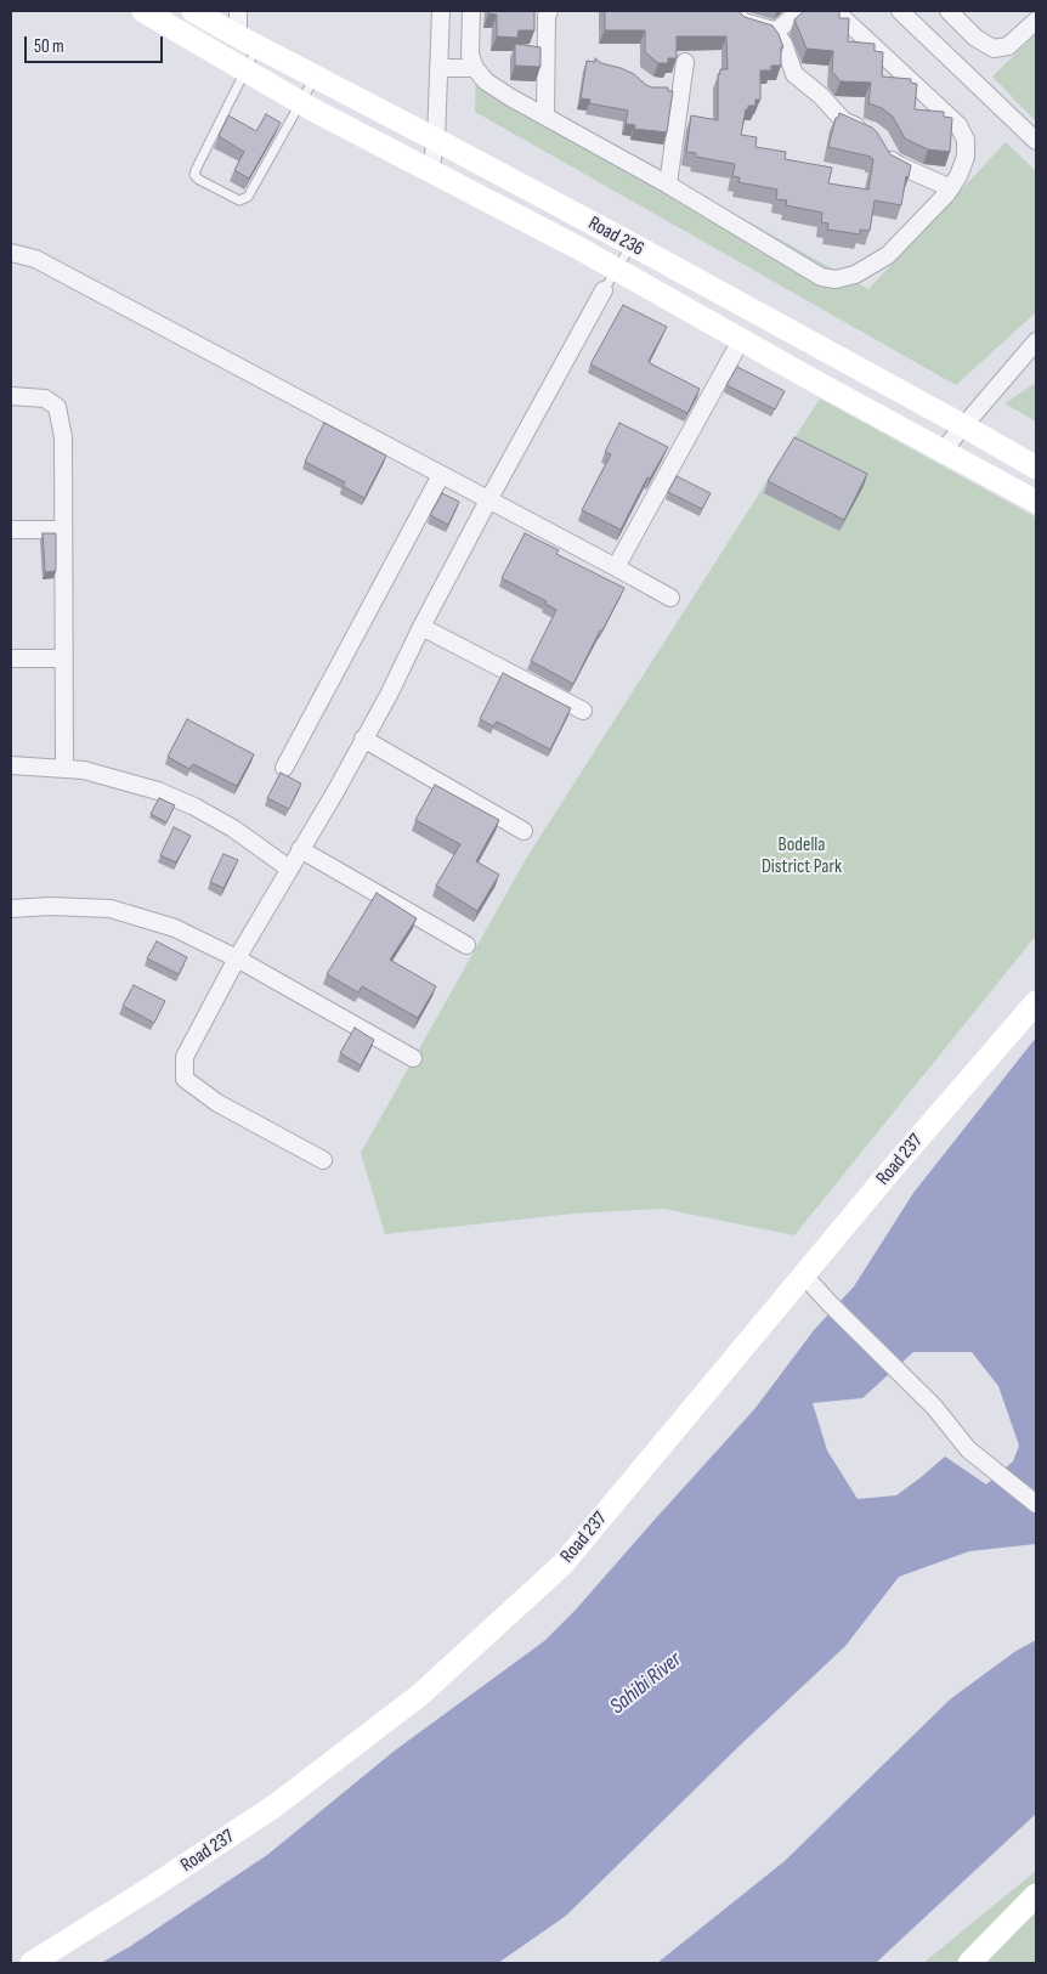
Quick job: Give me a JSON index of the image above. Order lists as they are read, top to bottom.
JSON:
{
  "streets": {
    "street": ["Road 236", "Road 237"]
  },
  "water": ["Sahibi River"],
  "parks": ["Bodella District Park"],
  "scale_bar": "50 m"
}
